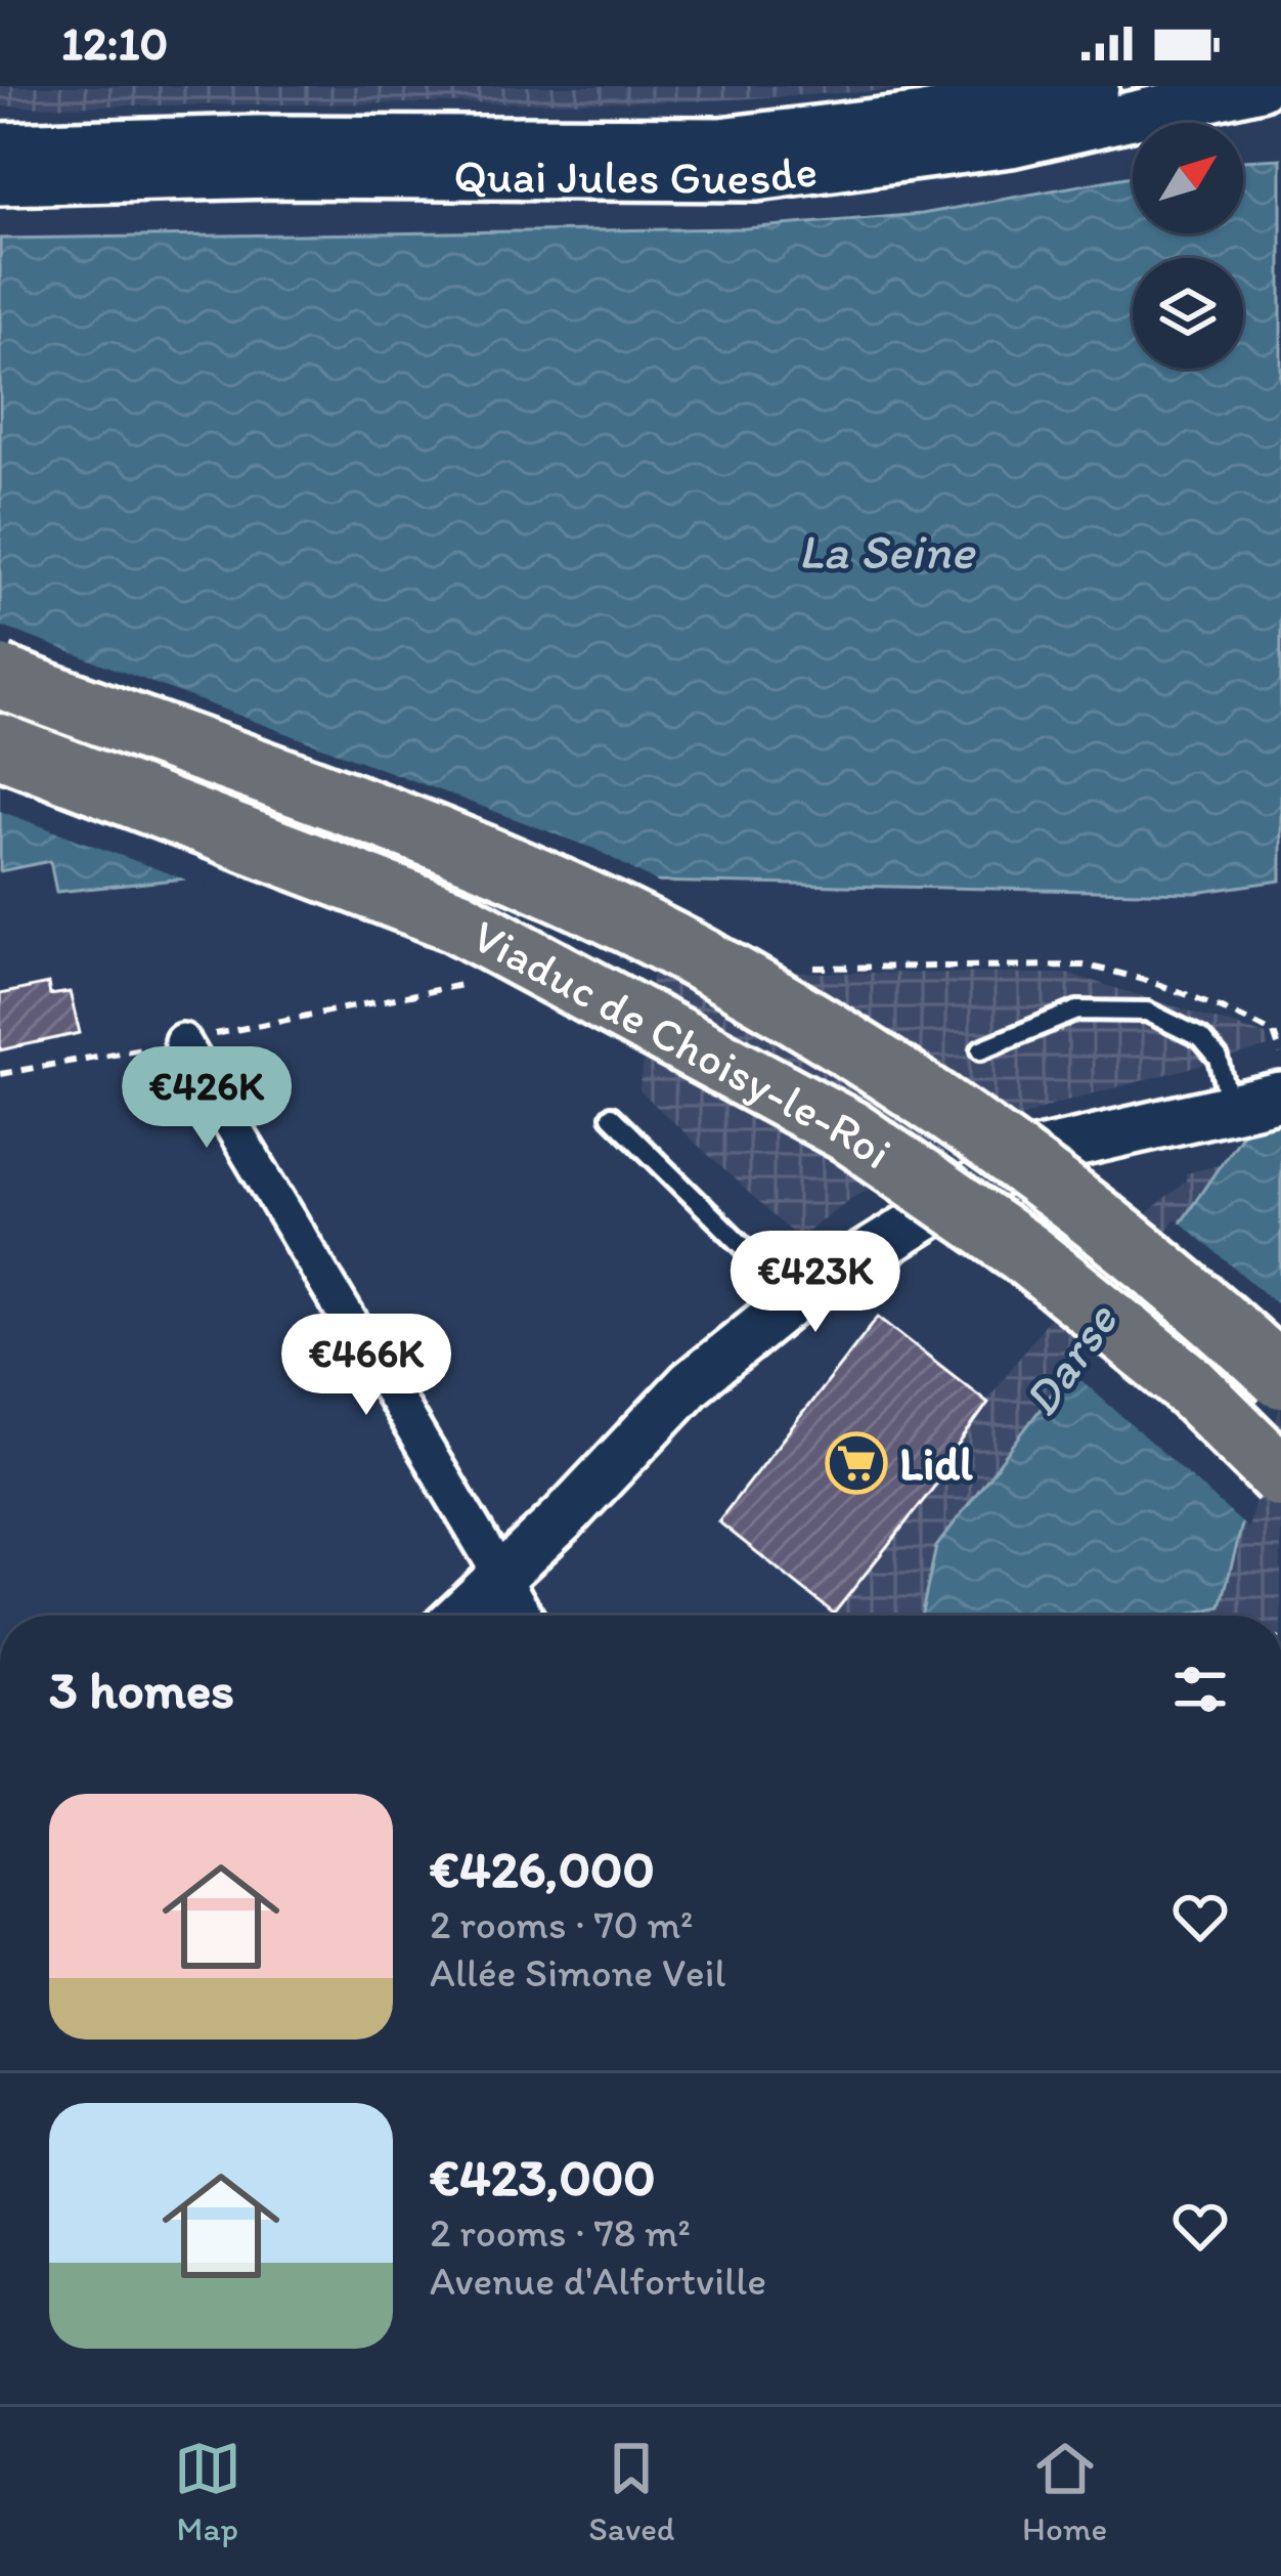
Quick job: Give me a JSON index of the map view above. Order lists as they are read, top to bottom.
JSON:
{
  "streets": {
    "highway": ["Viaduc de Choisy-le-Roi"],
    "main road": ["Quai Jules Guesde"]
  },
  "water": ["La Seine", "Darse"],
  "places": {
    "supermarket": ["Lidl"]
  },
  "north": "top right",
  "page": {
    "status": "12:10",
    "price": ["€426K", "€423K", "€466K"],
    "heading": "3 homes",
    "list": [
      {
        "name": "€426,000",
        "note": "2 rooms · 70 m² · Allée Simone Veil"
      },
      {
        "name": "€423,000",
        "note": "2 rooms · 78 m² · Avenue d'Alfortville"
      }
    ],
    "tabs": ["Map", "Saved", "Home"]
  }
}
